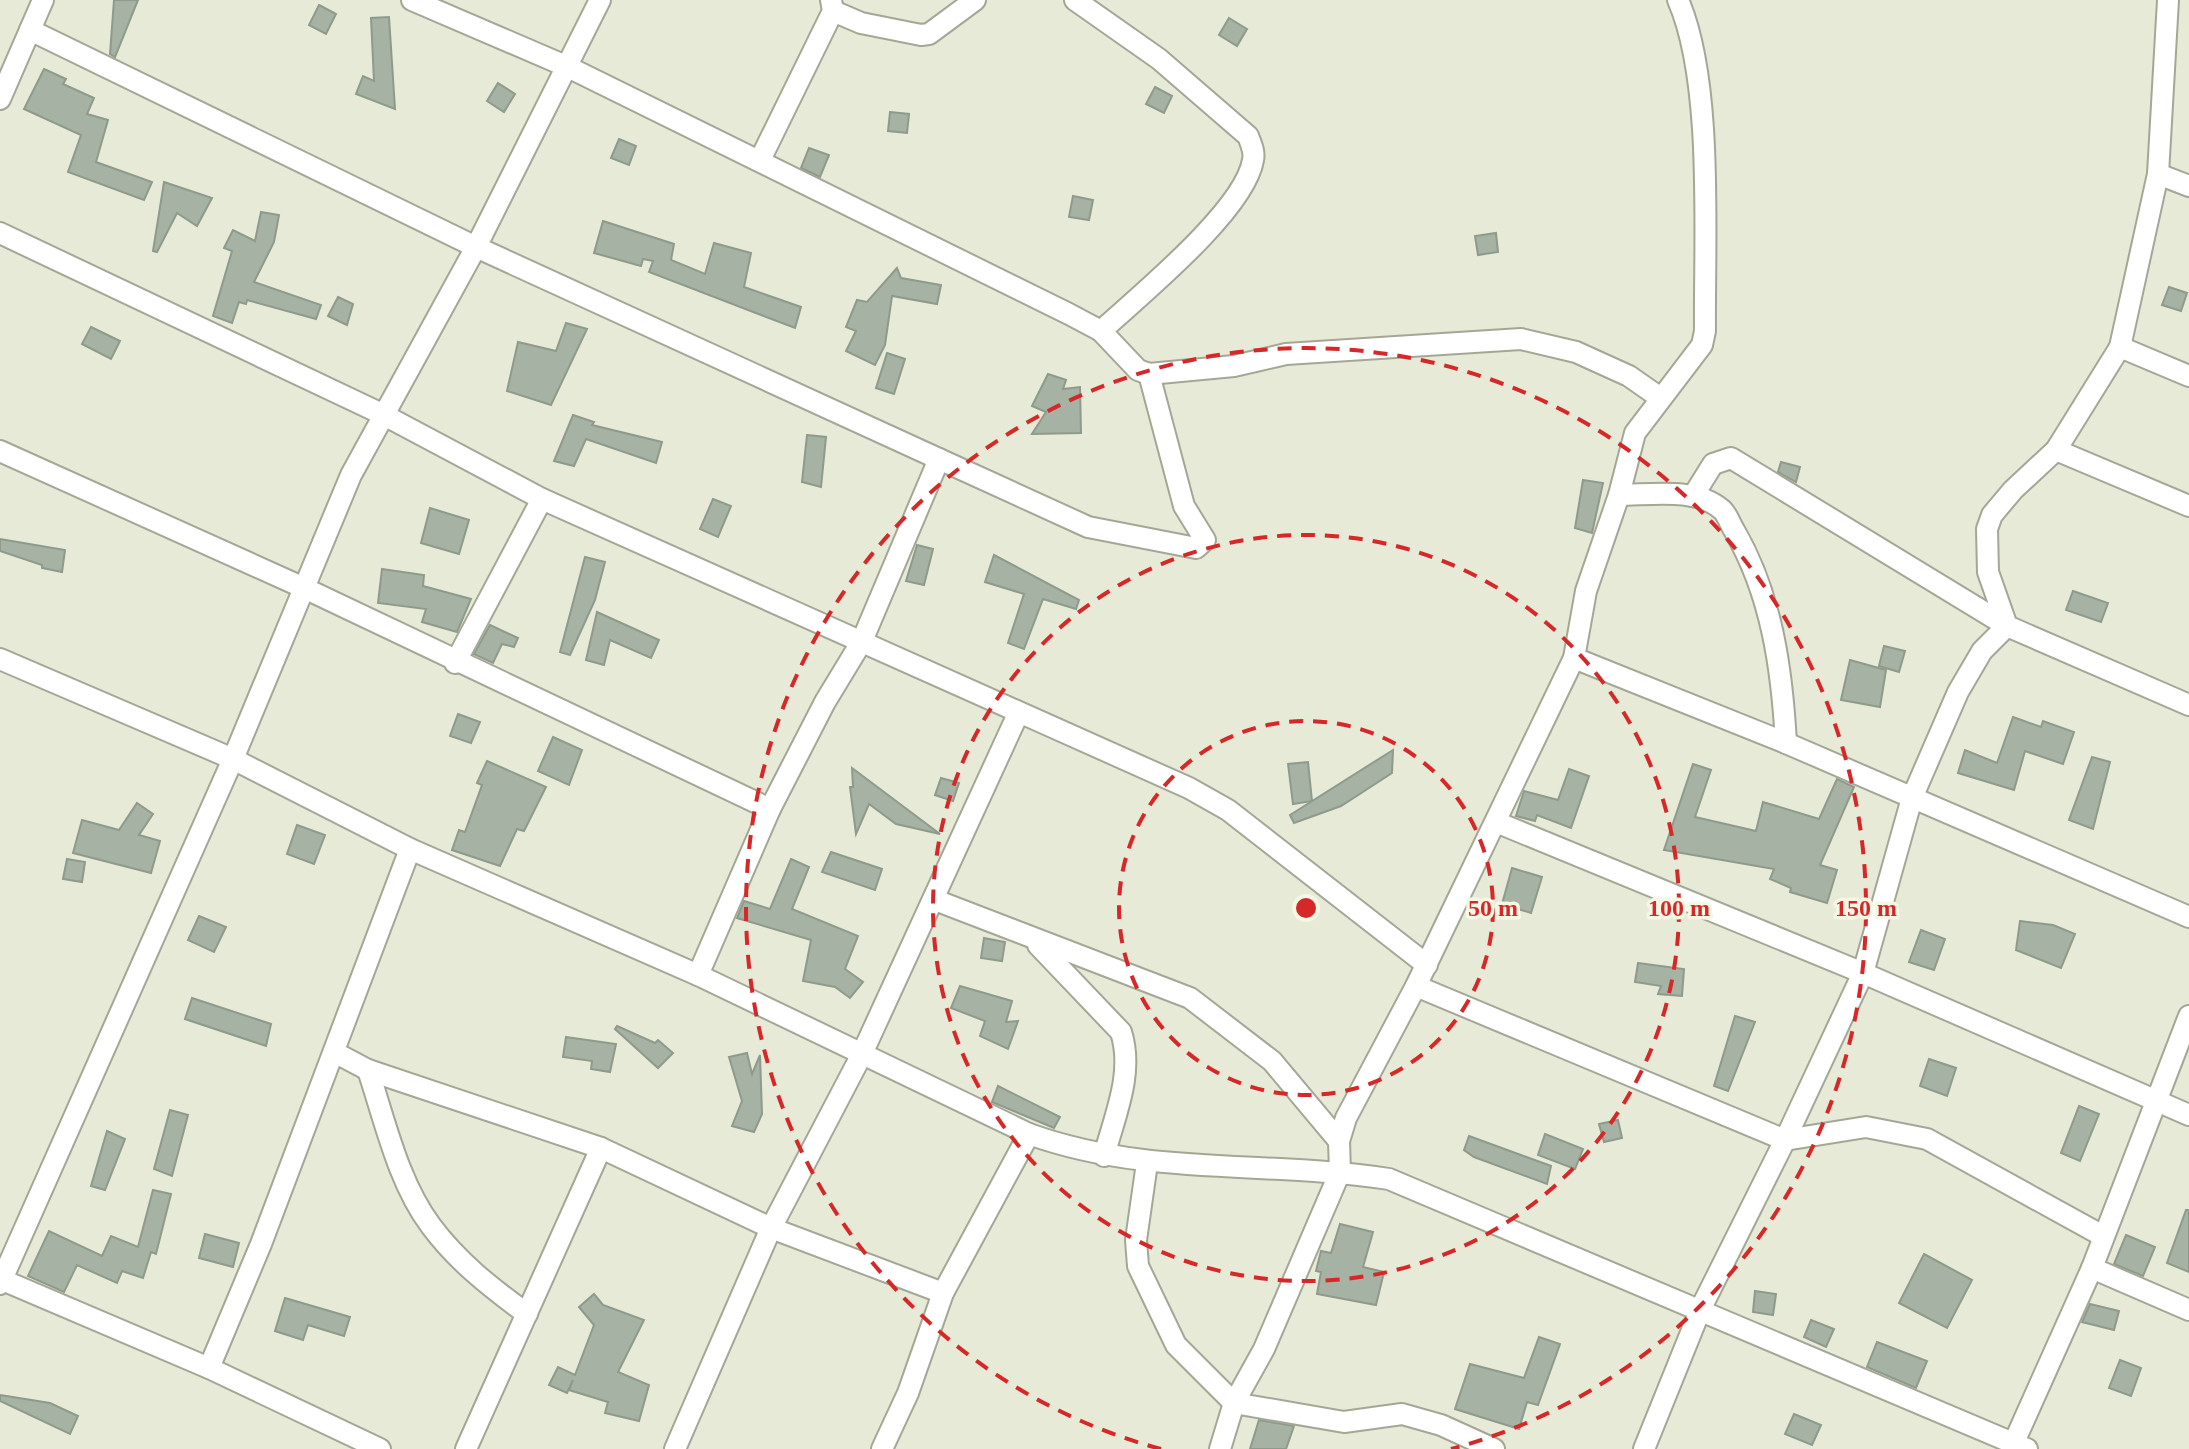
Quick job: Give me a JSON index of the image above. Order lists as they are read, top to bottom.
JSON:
{
  "rings": ["50 m", "100 m", "150 m"]
}
